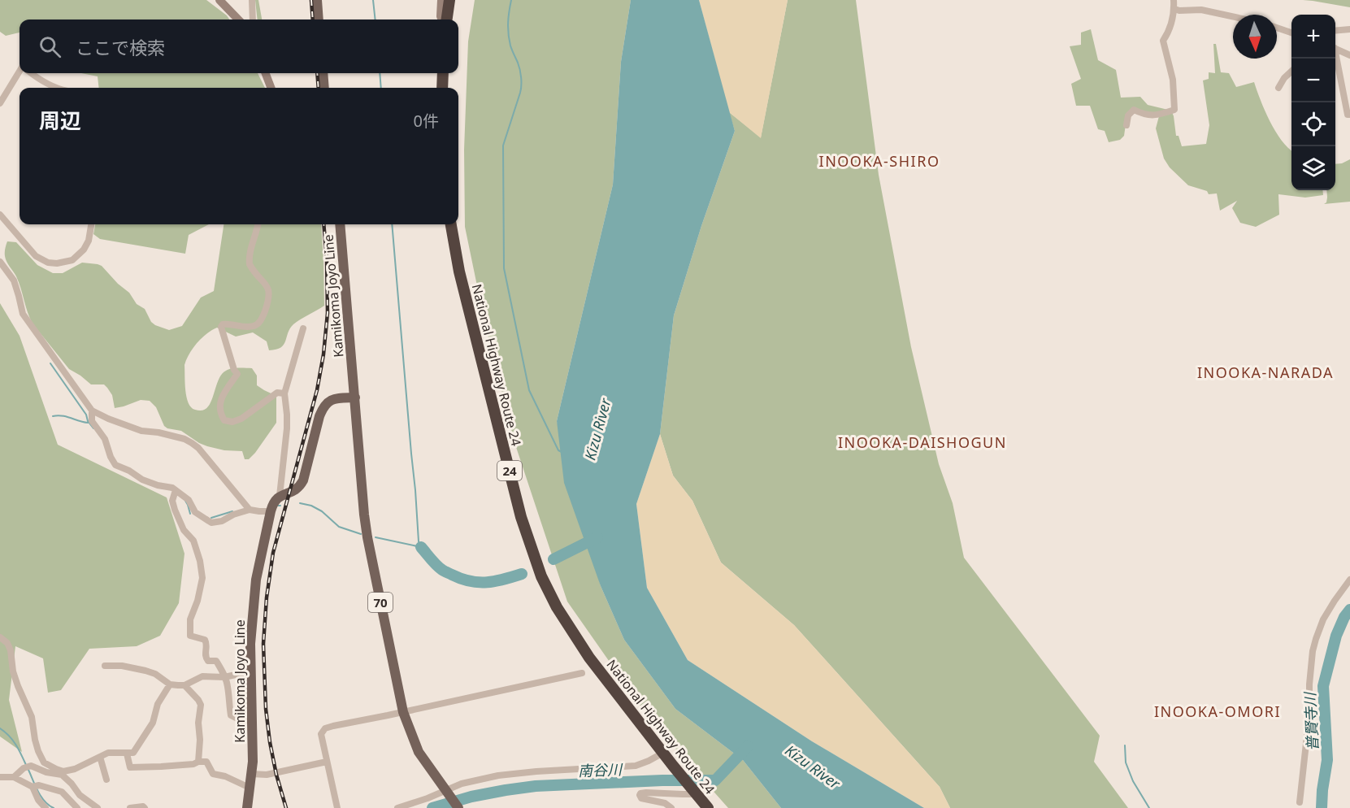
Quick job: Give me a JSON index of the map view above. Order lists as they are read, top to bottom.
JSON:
{
  "streets": {
    "highway": ["National Highway Route 24", "24"],
    "main road": ["Kamikoma Joyo Line", "70"]
  },
  "districts": [
    "INOOKA-SHIRO",
    "INOOKA-NARADA",
    "INOOKA-DAISHOGUN",
    "INOOKA-OMORI"
  ],
  "water": ["Kizu River", "普賢寺川", "南谷川"],
  "north": "bottom",
  "page": {
    "map_buttons": ["+", "−"],
    "search": "ここで検索",
    "heading": ["周辺", "0件"]
  }
}
